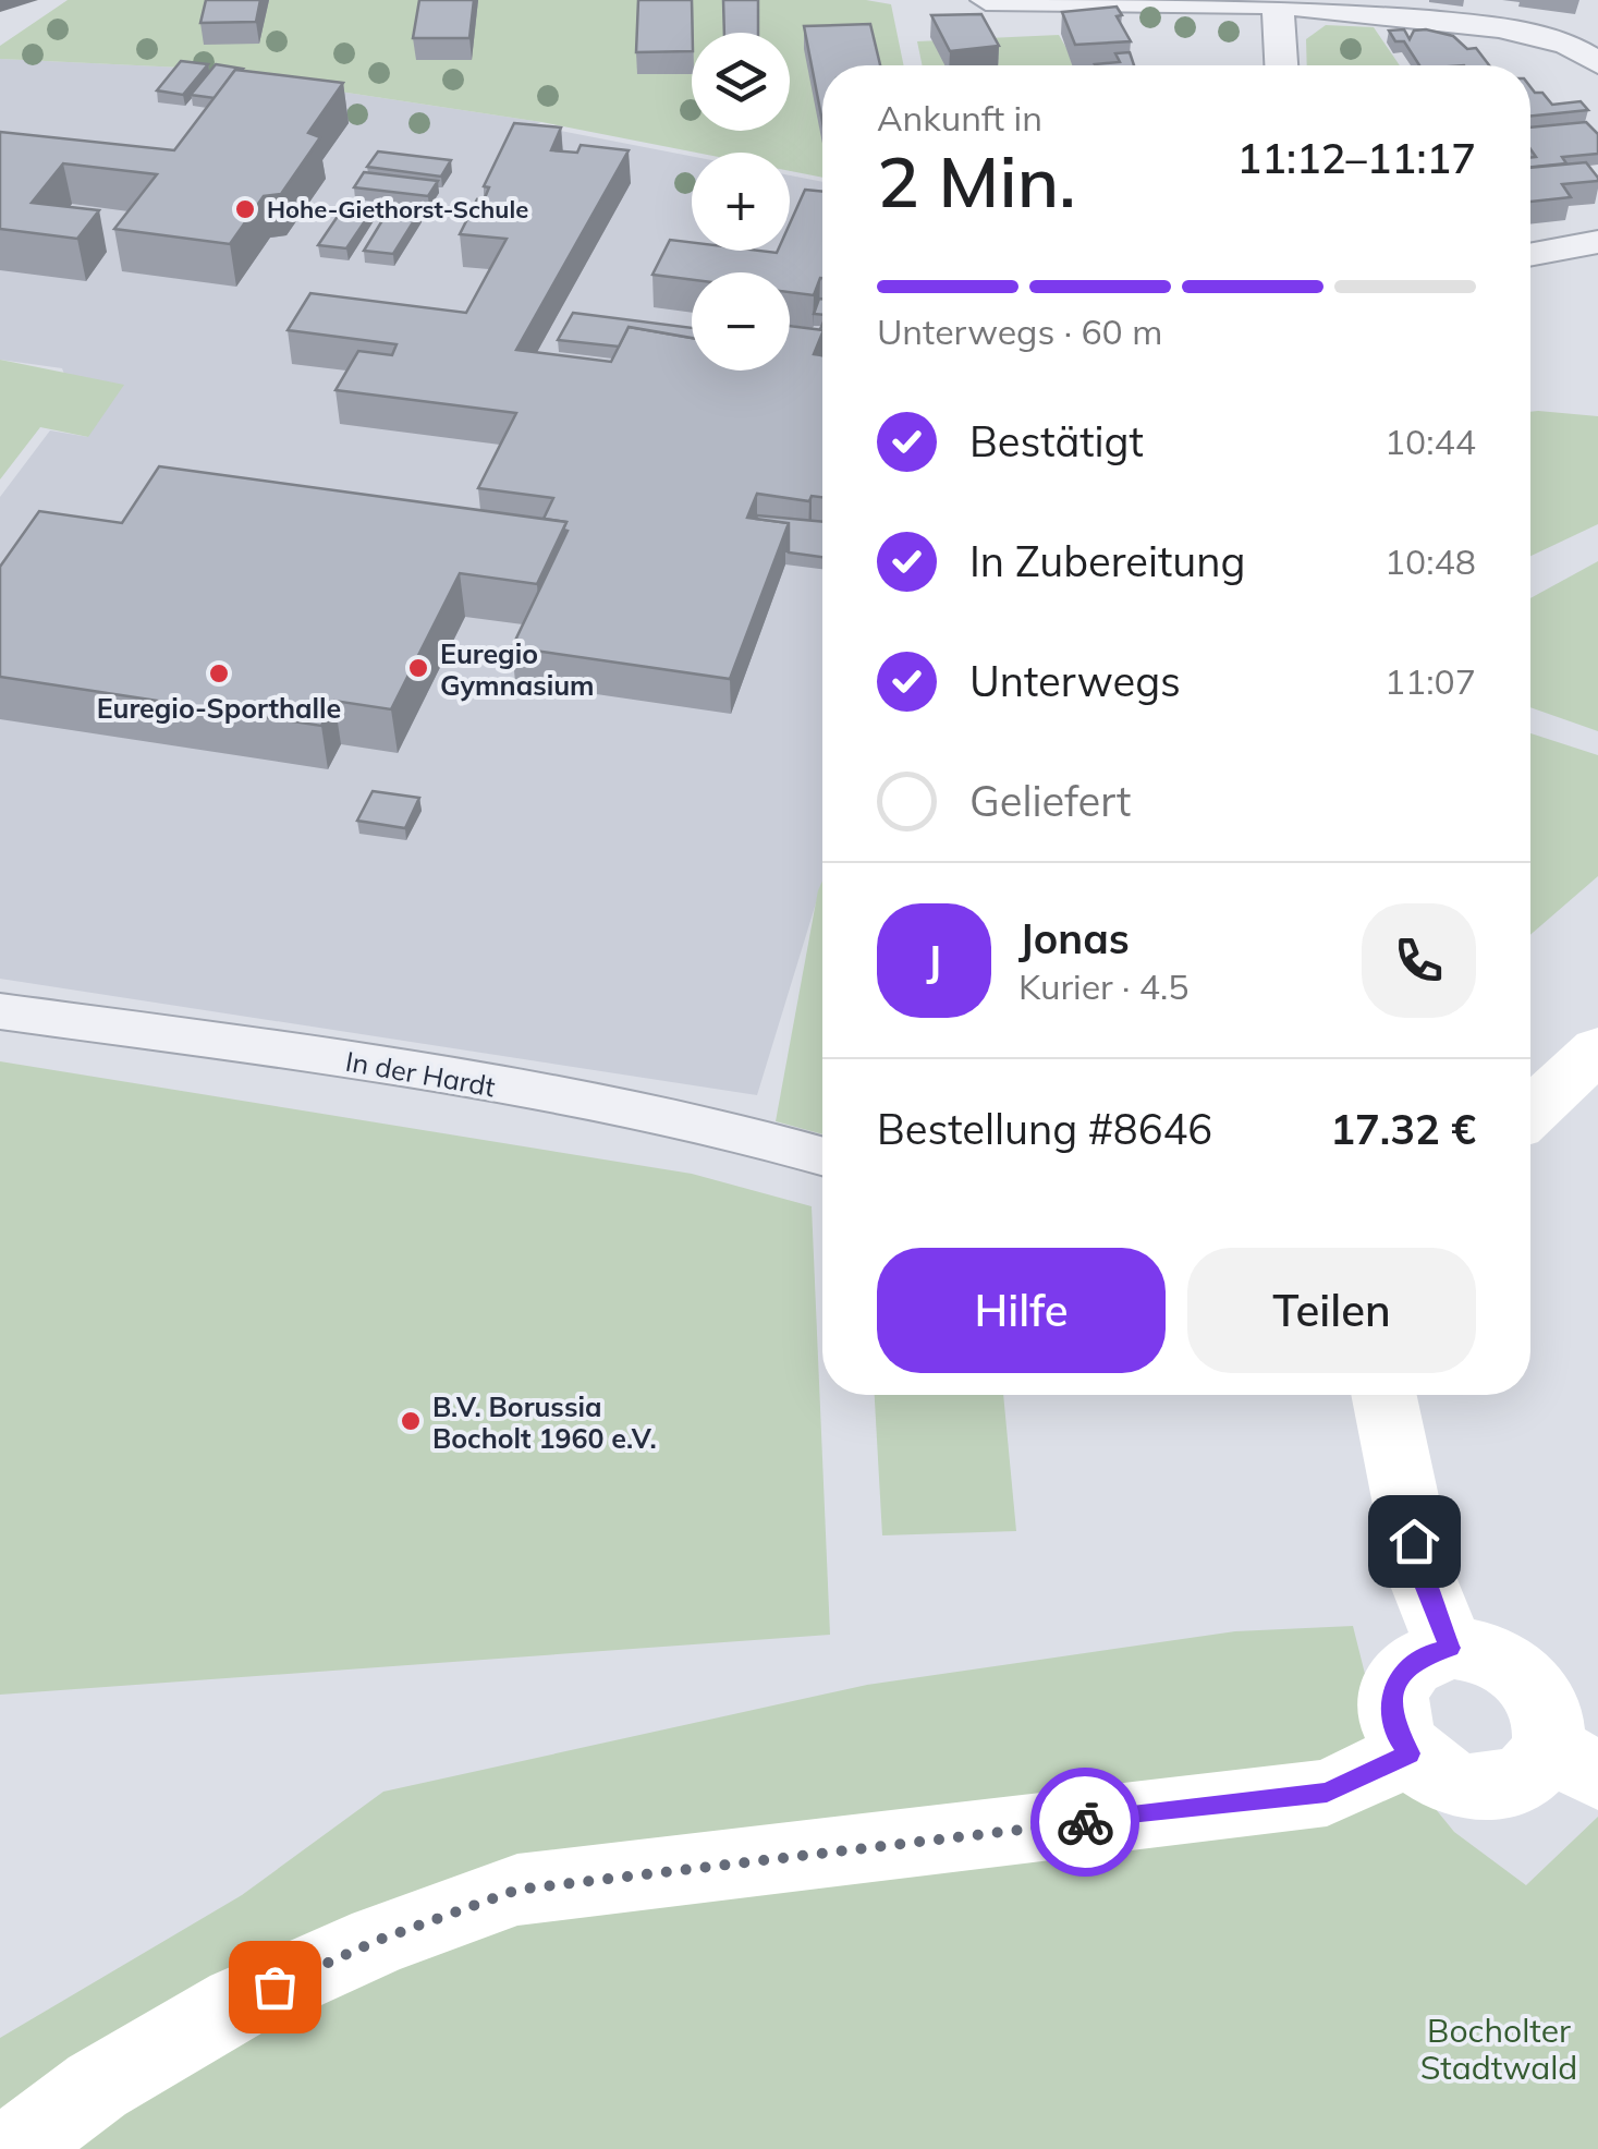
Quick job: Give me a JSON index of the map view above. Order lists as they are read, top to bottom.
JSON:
{
  "streets": {
    "street": ["In der Hardt"]
  },
  "parks": ["Bocholter Stadtwald"],
  "places": [
    "Hohe-Giethorst-Schule",
    "Euregio Gymnasium",
    "Euregio-Sporthalle",
    "B.V. Borussia Bocholt 1960 e.V."
  ],
  "page": {
    "map_buttons": ["+", "−"],
    "heading": ["2 Min.", "Ankunft in", "11:12–11:17"],
    "panel": [
      "Jonas",
      "Kurier · 4.5",
      "Bestellung #8646",
      "17.32 €"
    ],
    "bar": "Unterwegs · 60 m",
    "list": [
      ["Bestätigt", "10:44"],
      ["In Zubereitung", "10:48"],
      ["Unterwegs", "11:07"],
      "Geliefert"
    ],
    "round": "J",
    "buttons": ["Hilfe", "Teilen"]
  }
}
